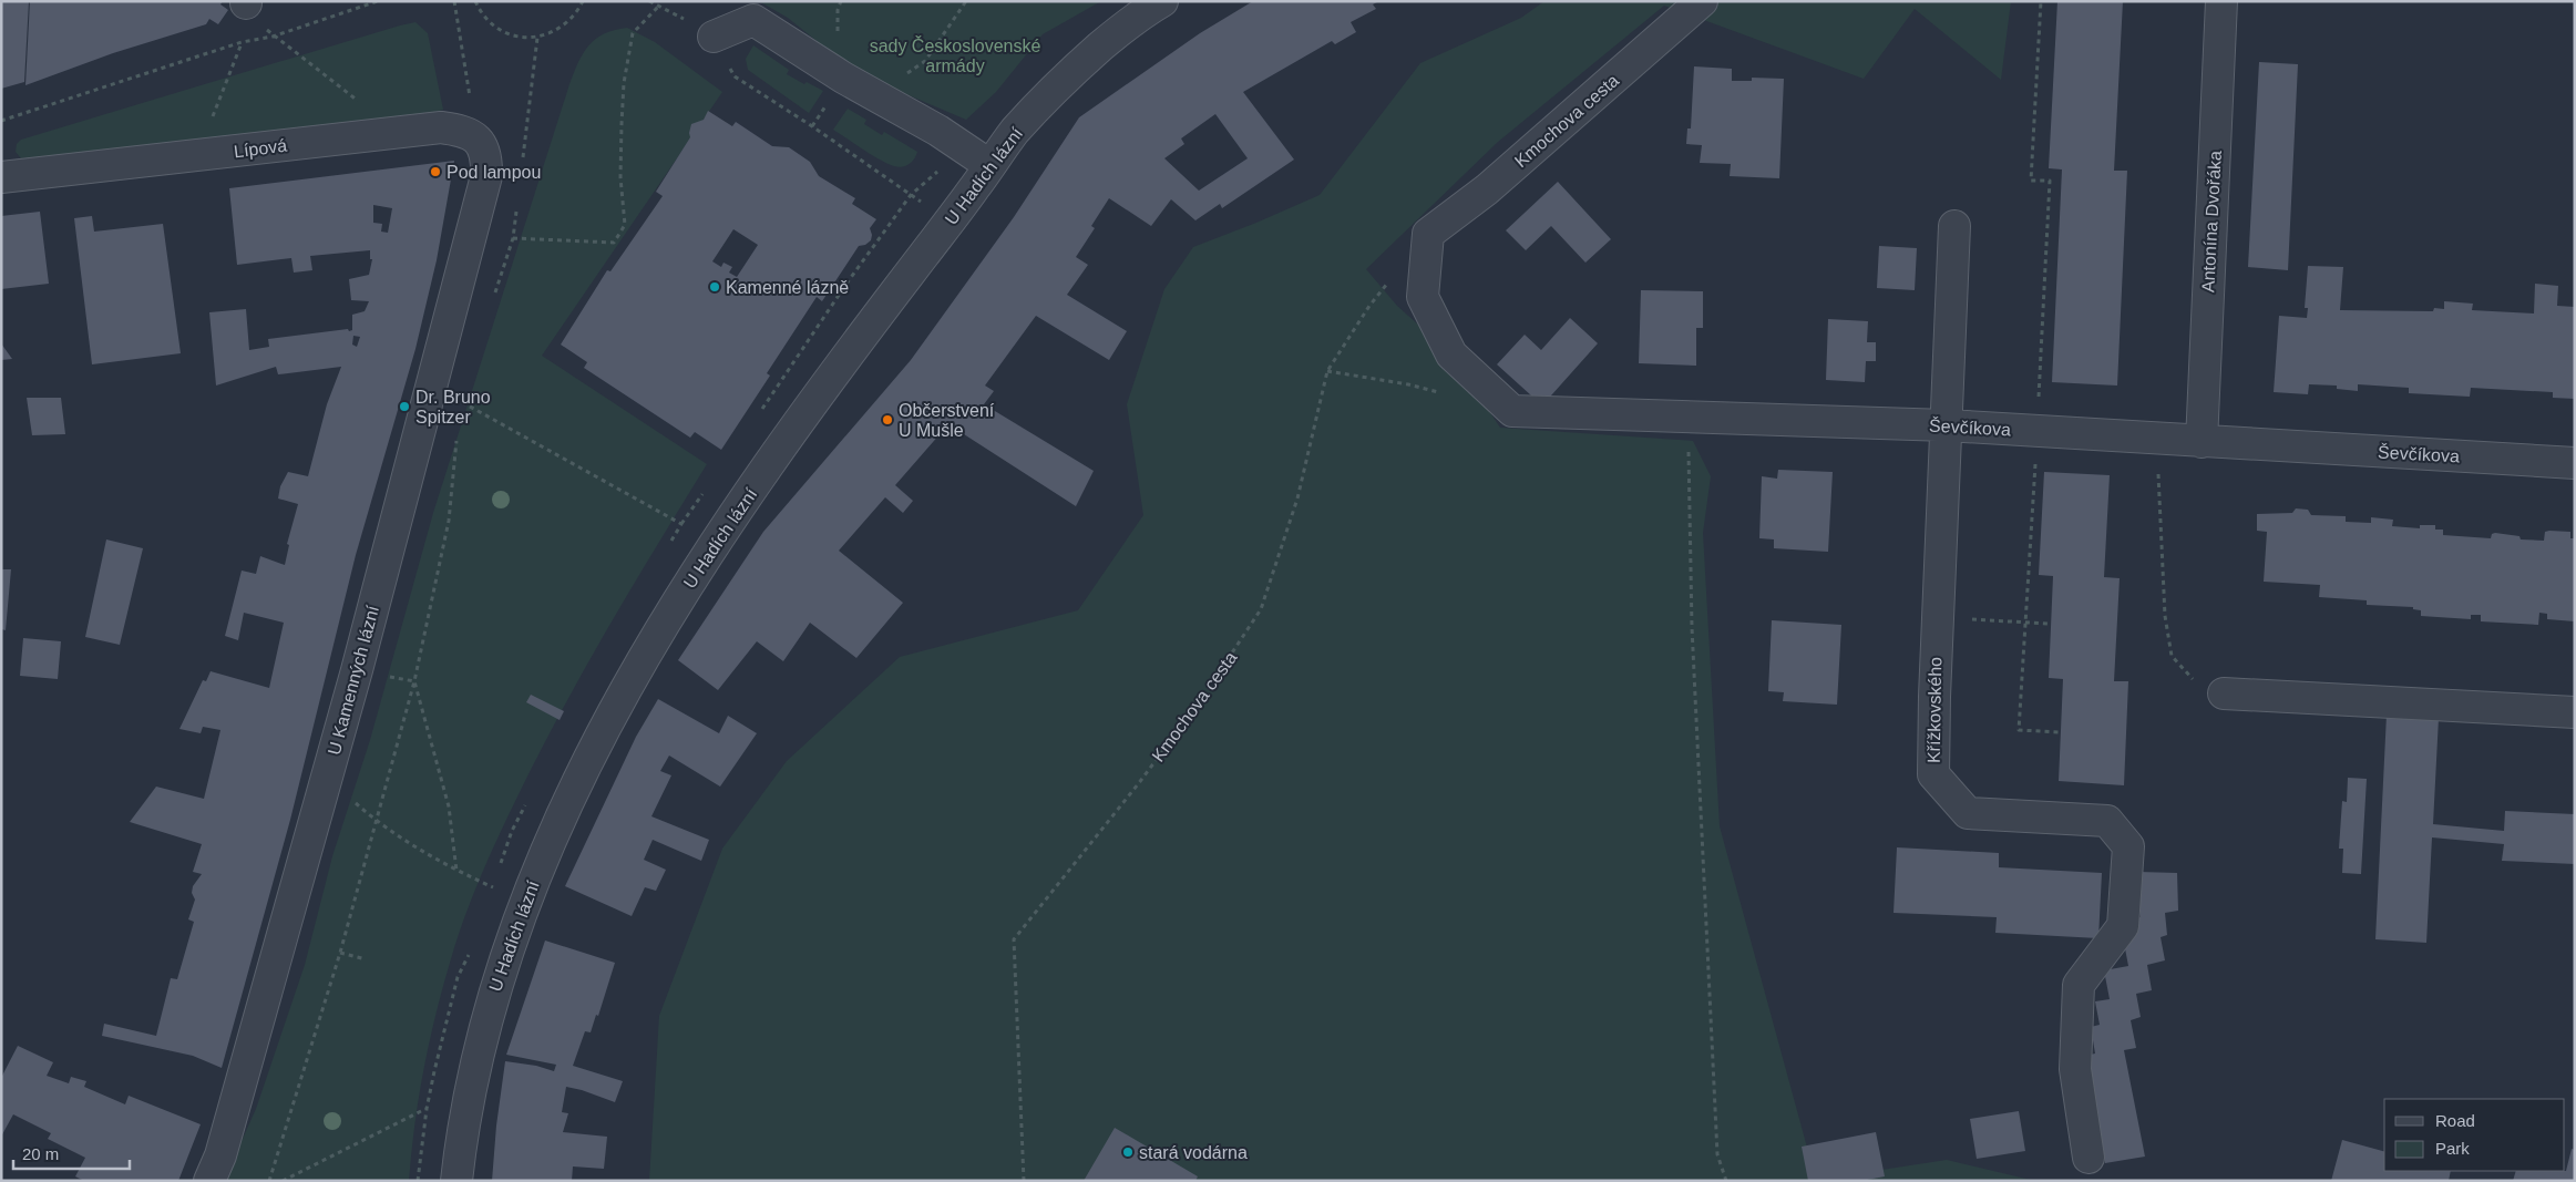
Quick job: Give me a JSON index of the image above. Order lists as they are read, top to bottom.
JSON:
{
  "streets": {
    "street": [
      "Kmochova cesta",
      "Lípová",
      "U Hadích lázní",
      "Antonína Dvořáka",
      "Ševčíkova",
      "U Kamenných lázní",
      "Křížkovského"
    ]
  },
  "crossings": [
    ["Kmochova cesta", "Ševčíkova"],
    ["Lípová", "U Kamenných lázní"],
    ["Antonína Dvořáka", "Ševčíkova"],
    ["Ševčíkova", "Křížkovského"]
  ],
  "parks": ["sady Československé armády"],
  "places": [
    "Pod lampou",
    "Kamenné lázně",
    "Dr. Bruno Spitzer",
    "Občerstvení U Mušle",
    "stará vodárna"
  ],
  "legend": ["Road", "Park"],
  "scale_bar": "20 m"
}
